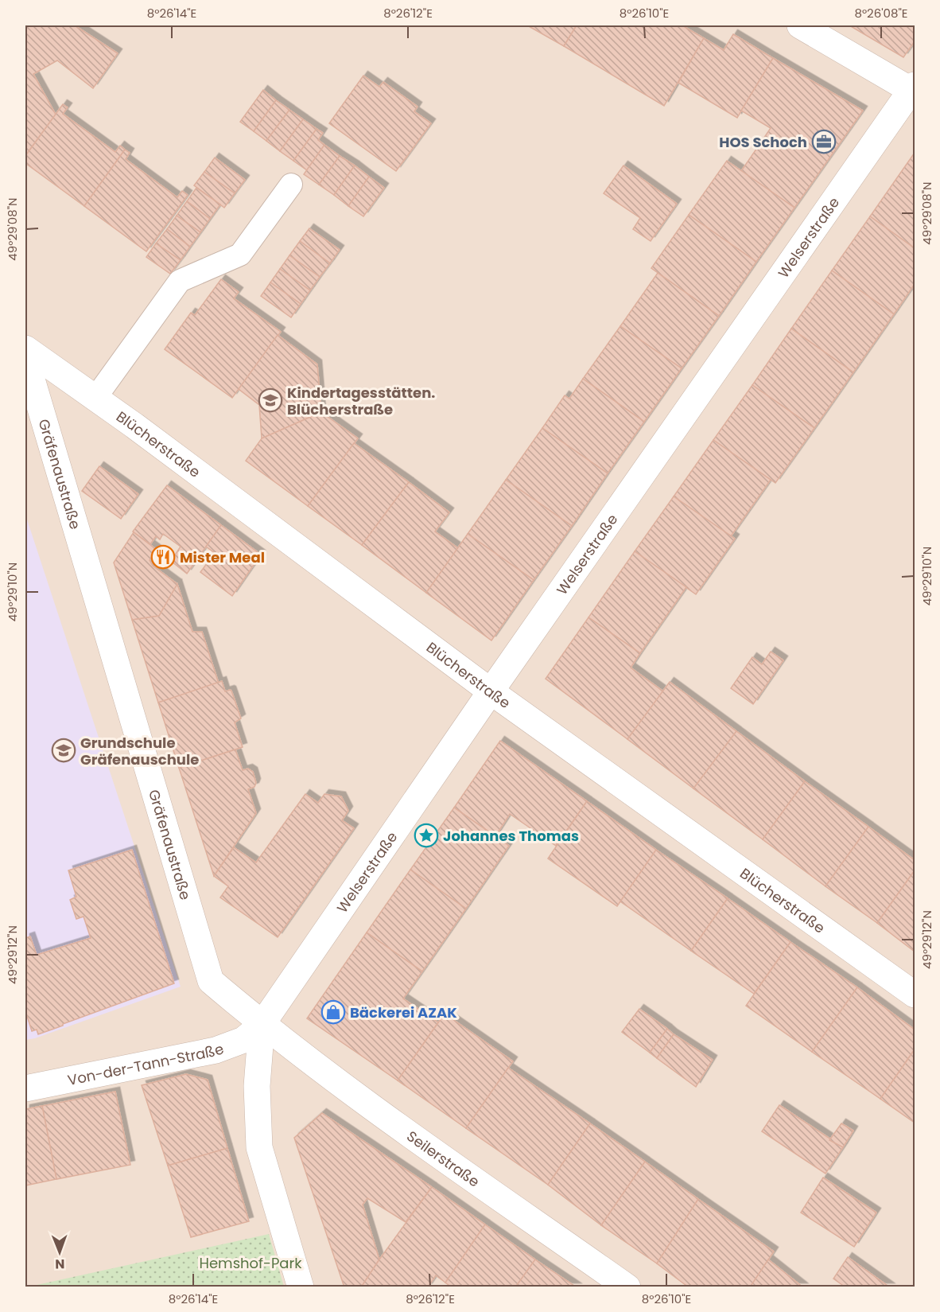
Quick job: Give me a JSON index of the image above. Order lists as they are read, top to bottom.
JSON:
{
  "streets": {
    "street": [
      "Welserstraße",
      "Blücherstraße",
      "Gräfenaustraße",
      "Von-der-Tann-Straße",
      "Seilerstraße"
    ]
  },
  "crossings": [
    ["Welserstraße", "Blücherstraße"],
    ["Welserstraße", "Gräfenaustraße"],
    ["Welserstraße", "Von-der-Tann-Straße"],
    ["Welserstraße", "Seilerstraße"],
    ["Gräfenaustraße", "Von-der-Tann-Straße"],
    ["Gräfenaustraße", "Seilerstraße"],
    ["Von-der-Tann-Straße", "Seilerstraße"]
  ],
  "parks": ["Hemshof-Park"],
  "places": {
    "office": ["HOS Schoch"],
    "school or university": ["Kindertagesstätten. Blücherstraße", "Grundschule Gräfenauschule"],
    "restaurant": ["Mister Meal"],
    "place": ["Johannes Thomas"],
    "shop": ["Bäckerei AZAK"]
  },
  "north": "bottom",
  "coordinates": [
    "8°26'14\"E",
    "8°26'12\"E",
    "8°26'10\"E",
    "8°26'08\"E",
    "49°29'08\"N",
    "49°29'10\"N",
    "49°29'12\"N"
  ]
}
